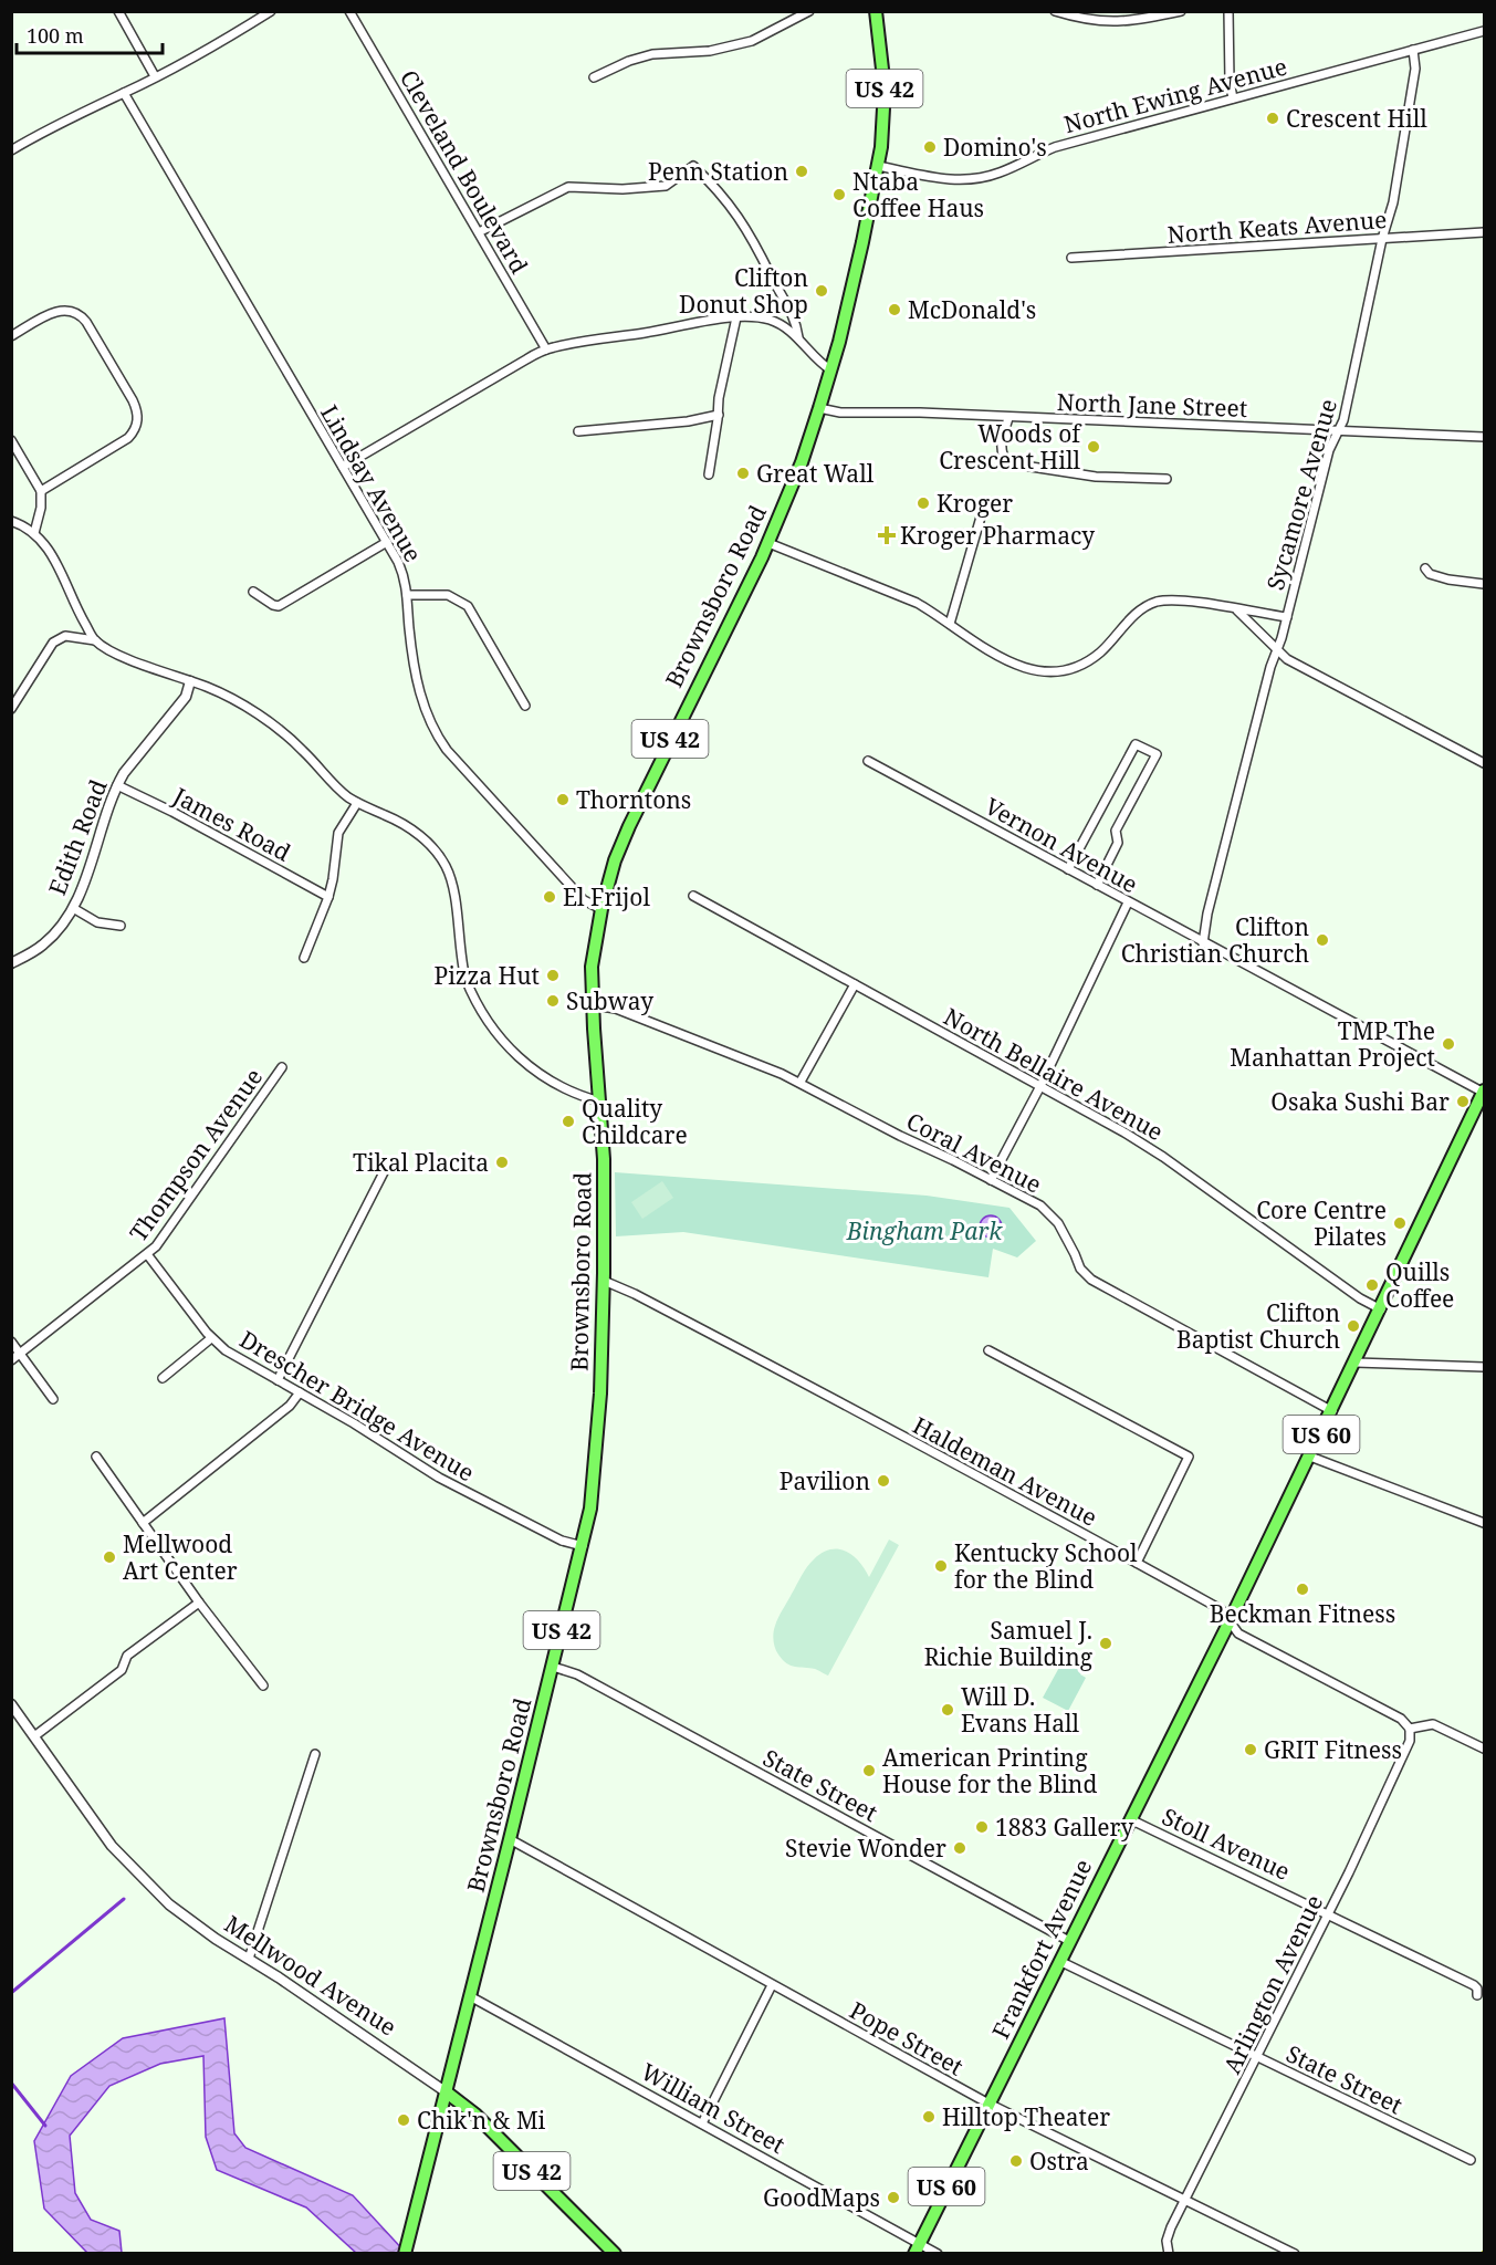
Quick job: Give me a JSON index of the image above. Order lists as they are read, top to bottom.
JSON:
{
  "streets": {
    "main road": [
      "US 42",
      "Brownsboro Road",
      "US 60",
      "Frankfort Avenue",
      "Mellwood Avenue"
    ],
    "street": [
      "North Ewing Avenue",
      "Cleveland Boulevard",
      "North Keats Avenue",
      "North Jane Street",
      "Lindsay Avenue",
      "Sycamore Avenue",
      "James Road",
      "Edith Road",
      "Vernon Avenue",
      "North Bellaire Avenue",
      "Coral Avenue",
      "Thompson Avenue",
      "Drescher Bridge Avenue",
      "Haldeman Avenue",
      "State Street",
      "Stoll Avenue",
      "Arlington Avenue",
      "Pope Street",
      "William Street"
    ]
  },
  "crossings": [
    ["US 42", "Brownsboro Road"],
    ["US 42", "Mellwood Avenue"],
    ["North Ewing Avenue", "Sycamore Avenue"],
    ["North Ewing Avenue", "Brownsboro Road"],
    ["North Keats Avenue", "Sycamore Avenue"],
    ["North Jane Street", "Sycamore Avenue"],
    ["North Jane Street", "Brownsboro Road"],
    ["Lindsay Avenue", "Brownsboro Road"],
    ["Sycamore Avenue", "Vernon Avenue"],
    ["Brownsboro Road", "Coral Avenue"],
    ["Brownsboro Road", "Drescher Bridge Avenue"],
    ["Brownsboro Road", "Haldeman Avenue"],
    ["Brownsboro Road", "State Street"],
    ["Brownsboro Road", "Mellwood Avenue"],
    ["Brownsboro Road", "Pope Street"],
    ["Brownsboro Road", "William Street"],
    ["James Road", "Edith Road"],
    ["Vernon Avenue", "Frankfort Avenue"],
    ["North Bellaire Avenue", "Frankfort Avenue"],
    ["Coral Avenue", "Frankfort Avenue"],
    ["Thompson Avenue", "Drescher Bridge Avenue"],
    ["Haldeman Avenue", "Frankfort Avenue"],
    ["Haldeman Avenue", "Arlington Avenue"],
    ["State Street", "Frankfort Avenue"],
    ["State Street", "Arlington Avenue"],
    ["Stoll Avenue", "Frankfort Avenue"],
    ["Stoll Avenue", "Arlington Avenue"],
    ["Frankfort Avenue", "Pope Street"],
    ["Frankfort Avenue", "William Street"],
    ["Arlington Avenue", "Pope Street"]
  ],
  "parks": ["Bingham Park"],
  "places": {
    "other": [
      "Crescent Hill",
      "Domino's",
      "Penn Station",
      "Ntaba Coffee Haus",
      "Clifton Donut Shop",
      "McDonald's",
      "Woods of Crescent Hill",
      "Great Wall",
      "Kroger",
      "Thorntons",
      "El Frijol",
      "Clifton Christian Church",
      "Pizza Hut",
      "Subway",
      "TMP The Manhattan Project",
      "Osaka Sushi Bar",
      "Quality Childcare",
      "Tikal Placita",
      "Core Centre Pilates",
      "Quills Coffee",
      "Clifton Baptist Church",
      "Pavilion",
      "Mellwood Art Center",
      "Kentucky School for the Blind",
      "Beckman Fitness",
      "Samuel J. Richie Building",
      "Will D. Evans Hall",
      "GRIT Fitness",
      "American Printing House for the Blind",
      "1883 Gallery",
      "Stevie Wonder",
      "Hilltop Theater",
      "Chik'n & Mi",
      "Ostra",
      "GoodMaps"
    ],
    "health": ["Kroger Pharmacy"]
  },
  "scale_bar": "100 m"
}
